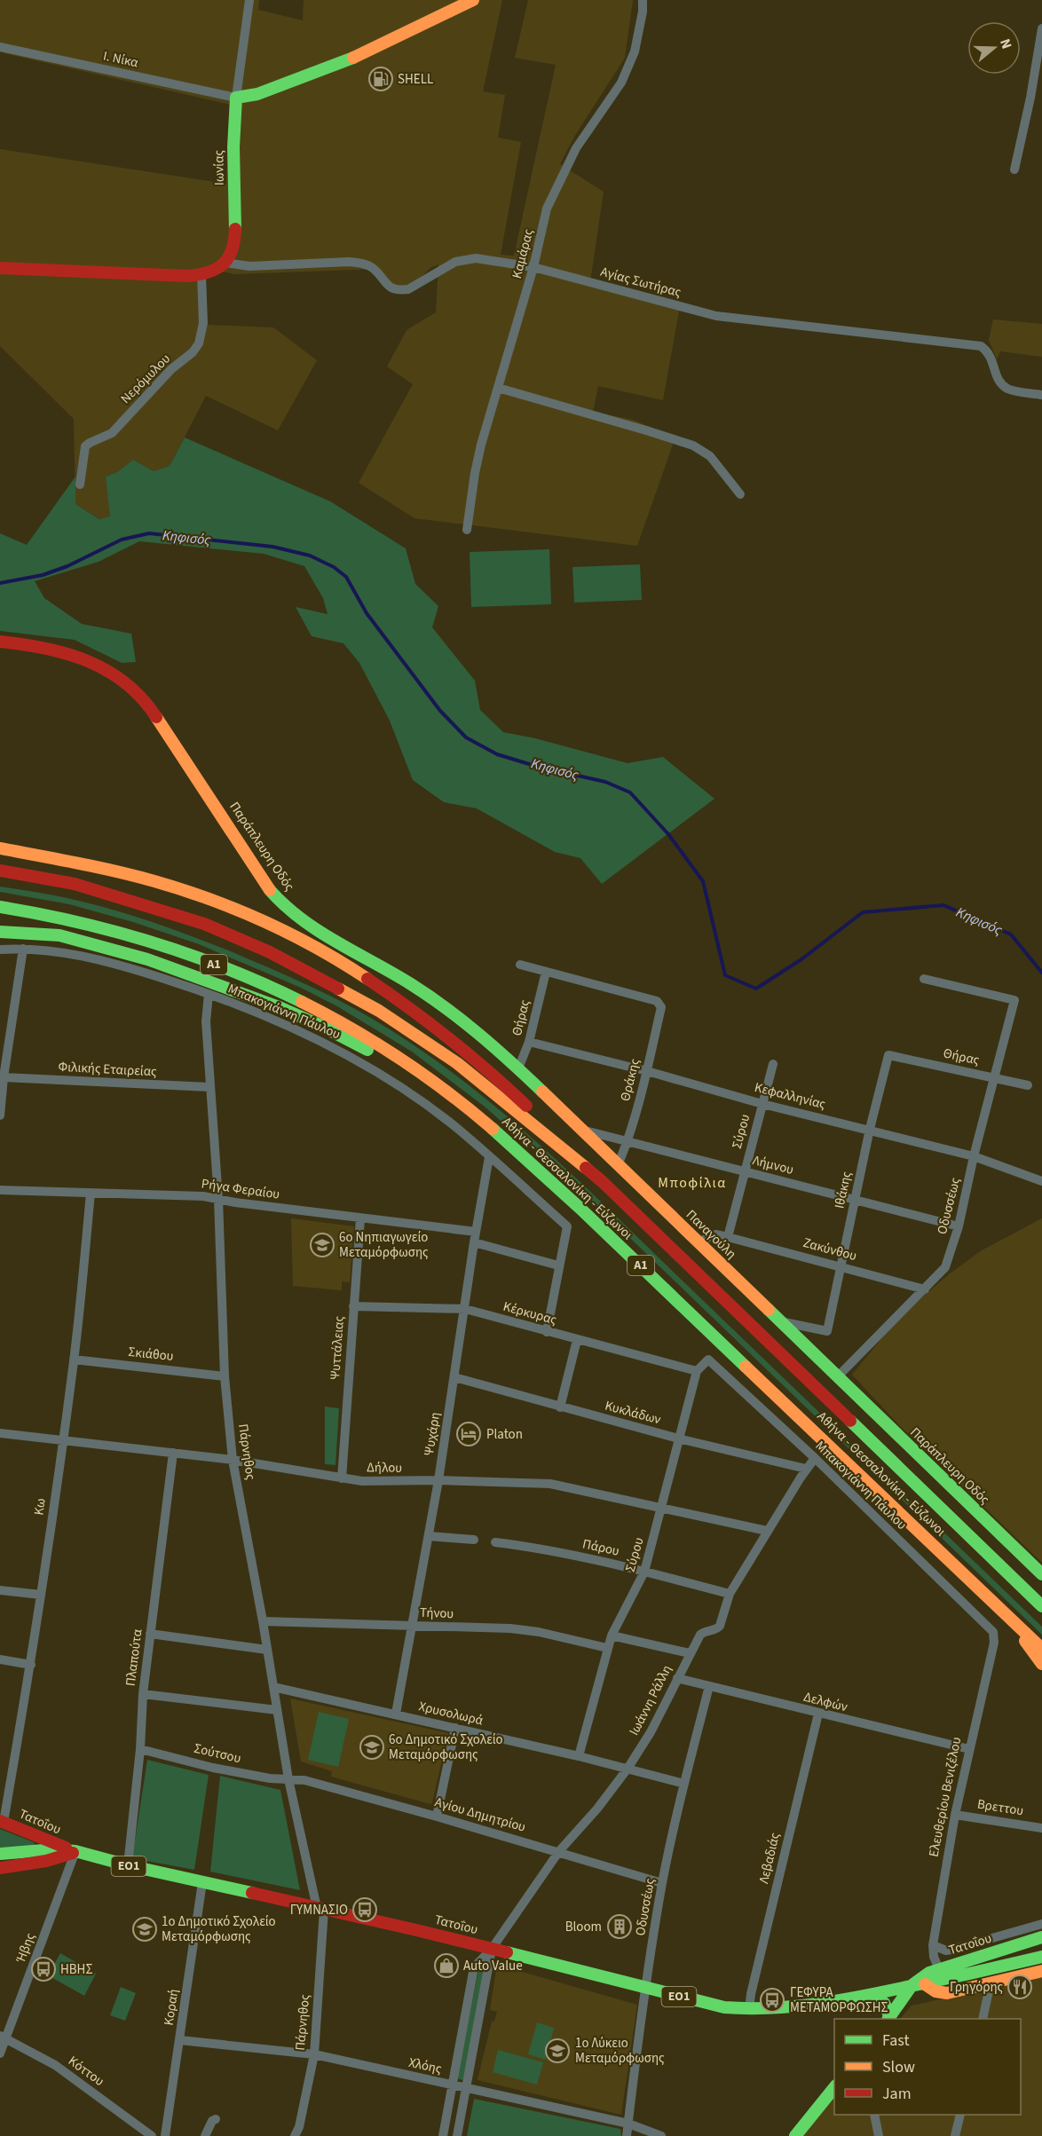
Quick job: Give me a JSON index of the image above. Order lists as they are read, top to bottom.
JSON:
{
  "streets": {
    "main road": [
      "Ιωνίας",
      "Παράπλευρη Οδός",
      "Α1",
      "Αθήνα - Θεσσαλονίκη - Εύζωνοι",
      "Παναγούλη",
      "Τατοΐου",
      "ΕΟ1"
    ],
    "street": [
      "Ι. Νίκα",
      "Καμάρας",
      "Αγίας Σωτήρας",
      "Νερόμυλου",
      "Μπακογιάννη Πάυλου",
      "Θήρας",
      "Φιλικής Εταιρείας",
      "Θράκης",
      "Κεφαλληνίας",
      "Σύρου",
      "Λήμνου",
      "Ρήγα Φεραίου",
      "Ιθάκης",
      "Οδυσσέως",
      "Ζακύνθου",
      "Κέρκυρας",
      "Ψυττάλειας",
      "Σκιάθου",
      "Κυκλάδων",
      "Ψυχάρη",
      "Πάρνηθος",
      "Δήλου",
      "Κω",
      "Πάρου",
      "Τήνου",
      "Πλαπούτα",
      "Ιωάννη Ράλλη",
      "Δελφών",
      "Χρυσολωρά",
      "Σούτσου",
      "Ελευθερίου Βενιζέλου",
      "Βρεττου",
      "Αγίου Δημητρίου",
      "Λεβαδιάς",
      "Ήβης",
      "Κοραή",
      "Χλόης",
      "Κόττου"
    ]
  },
  "crossings": [
    ["Ι. Νίκα", "Ιωνίας"],
    ["Ιωνίας", "Αγίας Σωτήρας"],
    ["Καμάρας", "Αγίας Σωτήρας"],
    ["Παράπλευρη Οδός", "Θήρας"],
    ["Παράπλευρη Οδός", "Οδυσσέως"],
    ["Παράπλευρη Οδός", "Παναγούλη"],
    ["Μπακογιάννη Πάυλου", "Σύρου"],
    ["Μπακογιάννη Πάυλου", "Ψυχάρη"],
    ["Μπακογιάννη Πάυλου", "Πάρνηθος"],
    ["Μπακογιάννη Πάυλου", "Ιωάννη Ράλλη"],
    ["Μπακογιάννη Πάυλου", "Ελευθερίου Βενιζέλου"],
    ["Θήρας", "Θράκης"],
    ["Θήρας", "Κεφαλληνίας"],
    ["Θήρας", "Ιθάκης"],
    ["Θήρας", "Οδυσσέως"],
    ["Θήρας", "Παναγούλη"],
    ["Φιλικής Εταιρείας", "Πάρνηθος"],
    ["Θράκης", "Κεφαλληνίας"],
    ["Θράκης", "Λήμνου"],
    ["Θράκης", "Παναγούλη"],
    ["Κεφαλληνίας", "Σύρου"],
    ["Κεφαλληνίας", "Ιθάκης"],
    ["Κεφαλληνίας", "Οδυσσέως"],
    ["Σύρου", "Λήμνου"],
    ["Σύρου", "Ζακύνθου"],
    ["Σύρου", "Κέρκυρας"],
    ["Σύρου", "Κυκλάδων"],
    ["Σύρου", "Δήλου"],
    ["Σύρου", "Πάρου"],
    ["Σύρου", "Τήνου"],
    ["Σύρου", "Χρυσολωρά"],
    ["Λήμνου", "Ιθάκης"],
    ["Λήμνου", "Οδυσσέως"],
    ["Λήμνου", "Παναγούλη"],
    ["Ρήγα Φεραίου", "Ψυττάλειας"],
    ["Ρήγα Φεραίου", "Ψυχάρη"],
    ["Ρήγα Φεραίου", "Πάρνηθος"],
    ["Ρήγα Φεραίου", "Κω"],
    ["Ιθάκης", "Παναγούλη"],
    ["Ιθάκης", "Ζακύνθου"],
    ["Οδυσσέως", "Παναγούλη"],
    ["Οδυσσέως", "Ζακύνθου"],
    ["Οδυσσέως", "Δελφών"],
    ["Οδυσσέως", "Χρυσολωρά"],
    ["Οδυσσέως", "Αγίου Δημητρίου"],
    ["Οδυσσέως", "Τατοΐου"],
    ["Οδυσσέως", "Χλόης"],
    ["Κέρκυρας", "Ψυττάλειας"],
    ["Κέρκυρας", "Ψυχάρη"],
    ["Ψυττάλειας", "Δήλου"],
    ["Σκιάθου", "Πάρνηθος"],
    ["Σκιάθου", "Κω"],
    ["Κυκλάδων", "Ψυχάρη"],
    ["Κυκλάδων", "Ιωάννη Ράλλη"],
    ["Ψυχάρη", "Δήλου"],
    ["Ψυχάρη", "Τήνου"],
    ["Ψυχάρη", "Χρυσολωρά"],
    ["Πάρνηθος", "Δήλου"],
    ["Πάρνηθος", "Τήνου"],
    ["Πάρνηθος", "Χρυσολωρά"],
    ["Πάρνηθος", "Σούτσου"],
    ["Πάρνηθος", "Αγίου Δημητρίου"],
    ["Πάρνηθος", "Τατοΐου"],
    ["Πάρνηθος", "Χλόης"],
    ["Δήλου", "Κω"],
    ["Δήλου", "Πλαπούτα"],
    ["Δήλου", "Ιωάννη Ράλλη"],
    ["Κω", "Τατοΐου"],
    ["Πάρου", "Ιωάννη Ράλλη"],
    ["Πλαπούτα", "Σούτσου"],
    ["Πλαπούτα", "Τατοΐου"],
    ["Ιωάννη Ράλλη", "Δελφών"],
    ["Ιωάννη Ράλλη", "Χρυσολωρά"],
    ["Ιωάννη Ράλλη", "Αγίου Δημητρίου"],
    ["Ιωάννη Ράλλη", "Τατοΐου"],
    ["Ιωάννη Ράλλη", "Χλόης"],
    ["Δελφών", "Ελευθερίου Βενιζέλου"],
    ["Δελφών", "Λεβαδιάς"],
    ["Σούτσου", "Αγίου Δημητρίου"],
    ["Ελευθερίου Βενιζέλου", "Βρεττου"],
    ["Ελευθερίου Βενιζέλου", "Τατοΐου"],
    ["Τατοΐου", "Λεβαδιάς"],
    ["Τατοΐου", "ΕΟ1"],
    ["Τατοΐου", "Ήβης"],
    ["Τατοΐου", "Κοραή"],
    ["ΕΟ1", "Ήβης"],
    ["Ήβης", "Κόττου"],
    ["Κοραή", "Χλόης"]
  ],
  "districts": ["Μποφίλια"],
  "water": ["Κηφισός"],
  "places": {
    "fuel station": ["SHELL"],
    "school or university": [
      "6ο Νηπιαγωγείο Μεταμόρφωσης",
      "6ο Δημοτικό Σχολείο Μεταμόρφωσης",
      "1ο Δημοτικό Σχολείο Μεταμόρφωσης",
      "1ο Λύκειο Μεταμόρφωσης"
    ],
    "hotel": ["Platon"],
    "bus stop": ["ΓΥΜΝΑΣΙΟ", "ΗΒΗΣ", "ΓΕΦΥΡΑ ΜΕΤΑΜΟΡΦΩΣΗΣ"],
    "building": ["Bloom"],
    "shop": ["Auto Value"],
    "restaurant": ["Γρηγόρης"]
  },
  "legend": ["Fast", "Slow", "Jam"],
  "north": "right"
}
